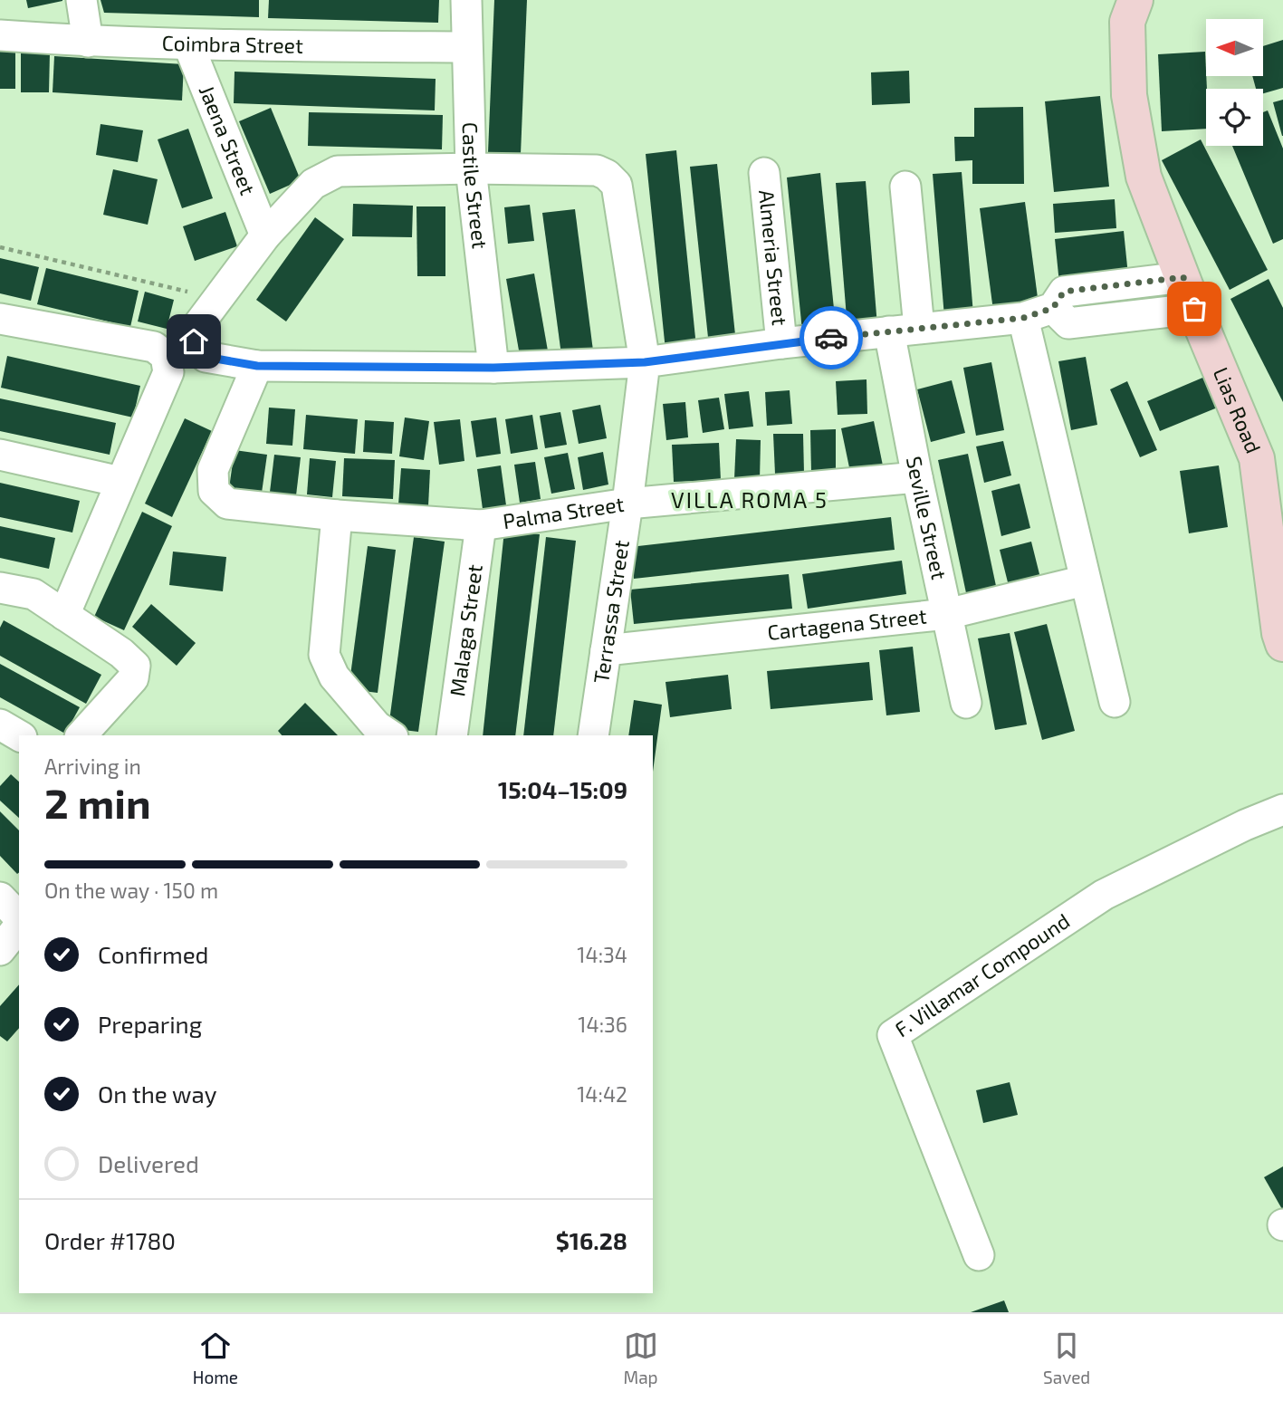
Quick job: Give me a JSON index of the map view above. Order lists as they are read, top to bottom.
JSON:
{
  "streets": {
    "main road": ["Lias Road"],
    "street": [
      "Coimbra Street",
      "Jaena Street",
      "Castile Street",
      "Almeria Street",
      "Palma Street",
      "Seville Street",
      "Terrassa Street",
      "Cartagena Street",
      "Malaga Street",
      "F. Villamar Compound"
    ]
  },
  "crossings": [
    ["Coimbra Street", "Jaena Street"],
    ["Coimbra Street", "Castile Street"],
    ["Jaena Street", "Terrassa Street"],
    ["Castile Street", "Terrassa Street"],
    ["Palma Street", "Seville Street"],
    ["Palma Street", "Terrassa Street"],
    ["Palma Street", "Malaga Street"],
    ["Seville Street", "Cartagena Street"],
    ["Terrassa Street", "Cartagena Street"]
  ],
  "districts": ["VILLA ROMA 5"],
  "north": "left",
  "page": {
    "heading": ["2 min", "Arriving in", "15:04–15:09"],
    "panel": ["Order #1780", "$16.28"],
    "bar": "On the way · 150 m",
    "list": [
      ["Confirmed", "14:34"],
      ["Preparing", "14:36"],
      ["On the way", "14:42"],
      "Delivered"
    ],
    "tabs": ["Home", "Map", "Saved"]
  }
}
